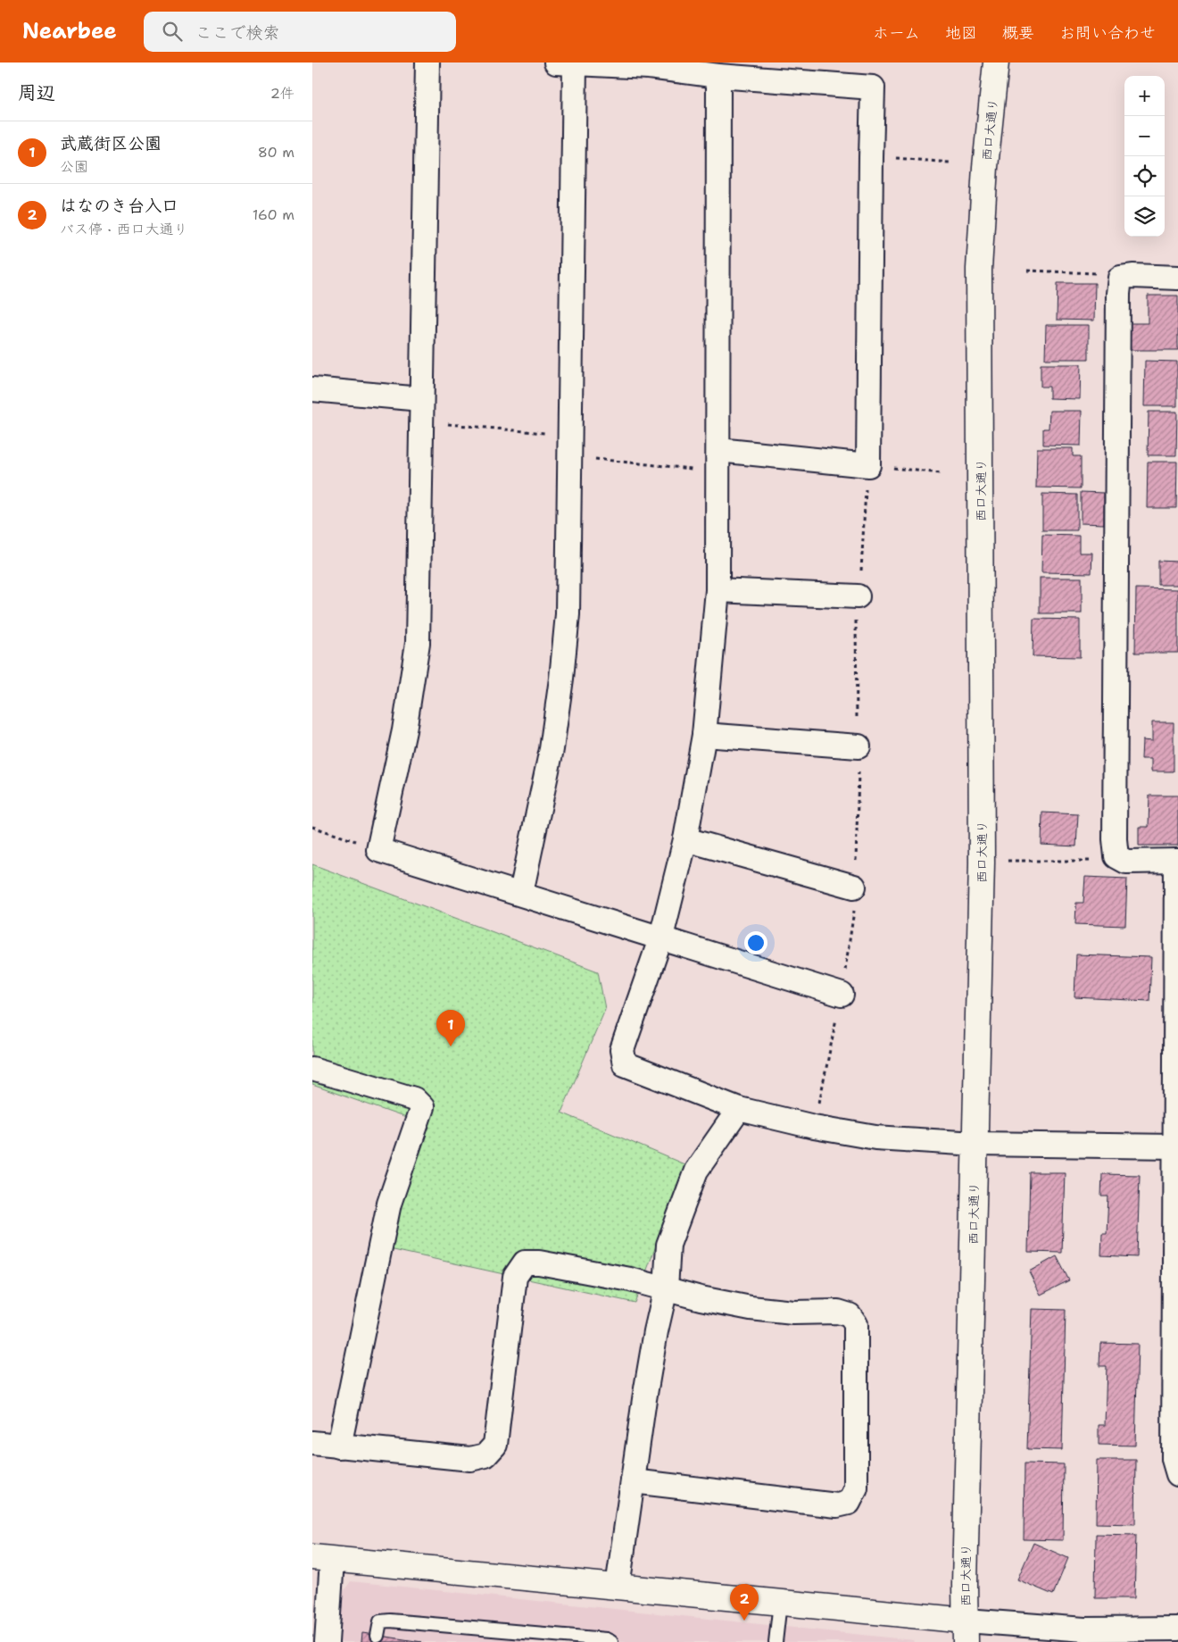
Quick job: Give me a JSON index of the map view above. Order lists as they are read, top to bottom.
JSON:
{
  "streets": {
    "street": ["西口大通り"]
  },
  "page": {
    "header": "Nearbee",
    "search": "ここで検索",
    "nav": [
      "ホーム",
      "地図",
      "概要",
      "お問い合わせ"
    ],
    "heading": ["周辺", "2件"],
    "map_buttons": ["+", "−"],
    "list": [
      {
        "mark": "1",
        "name": "武蔵街区公園",
        "note": "公園",
        "value": "80 m"
      },
      {
        "mark": "2",
        "name": "はなのき台入口",
        "note": "バス停 · 西口大通り",
        "value": "160 m"
      }
    ],
    "pins": ["1", "2"]
  }
}
